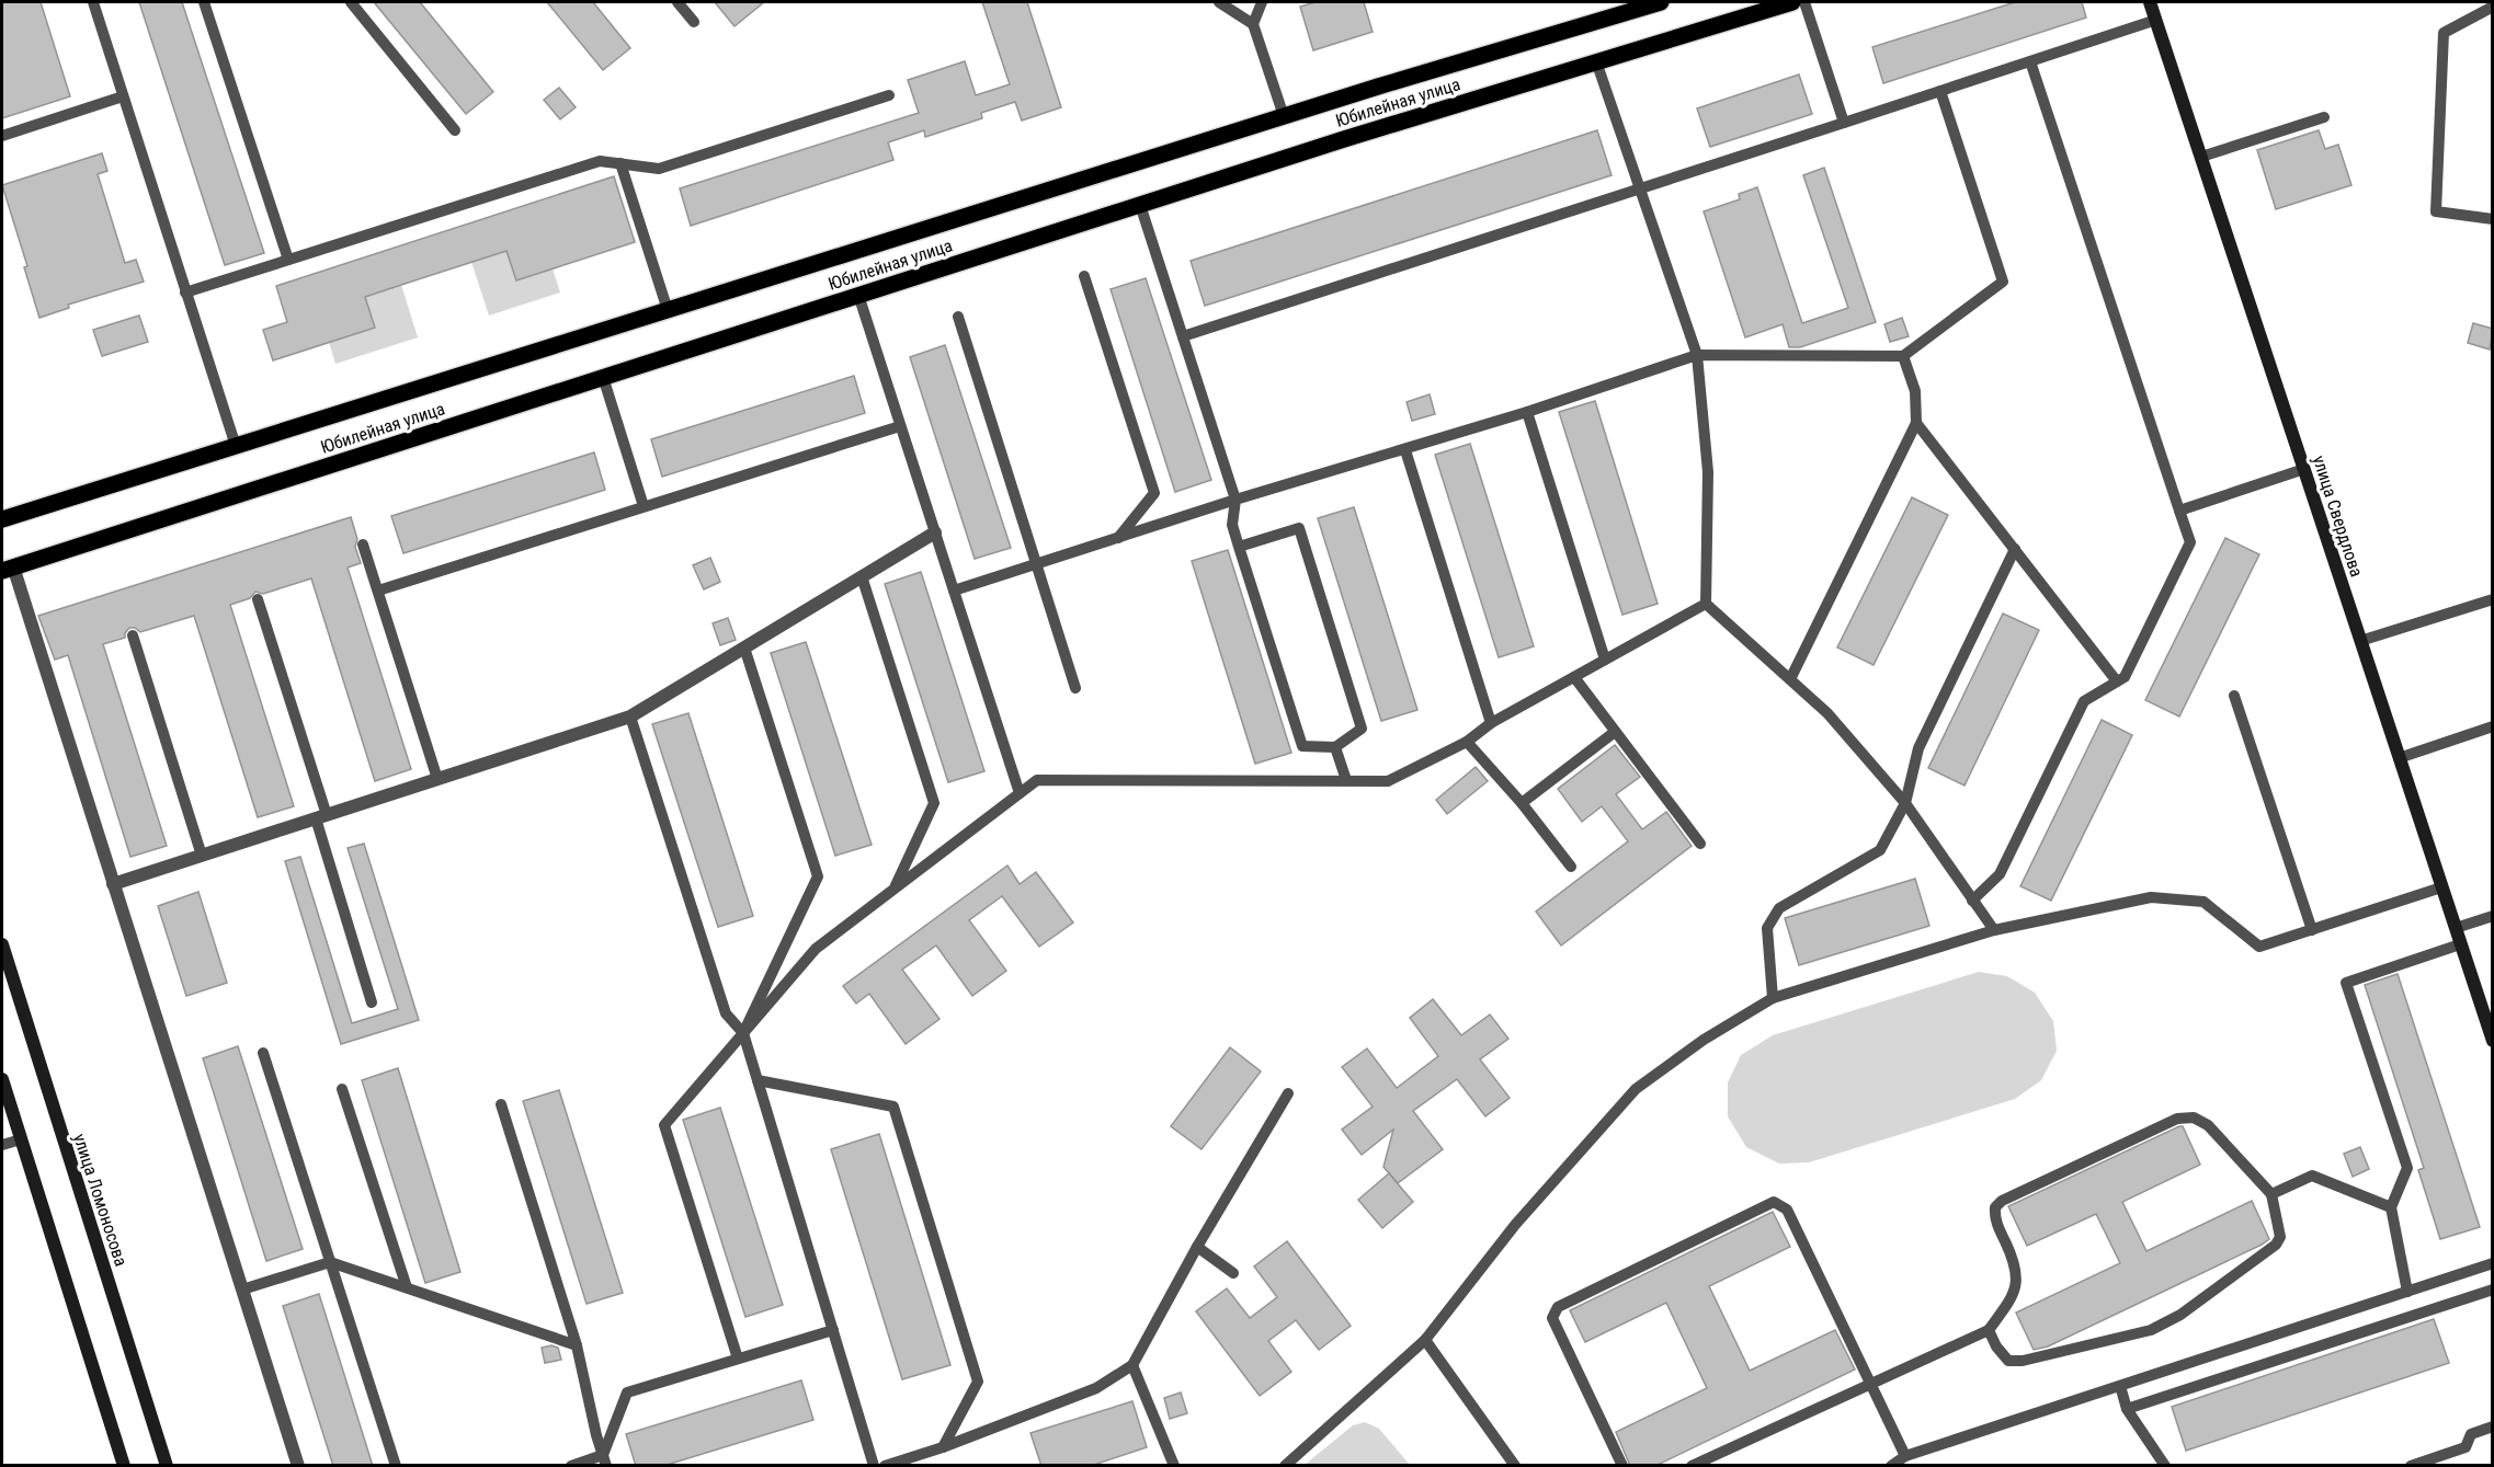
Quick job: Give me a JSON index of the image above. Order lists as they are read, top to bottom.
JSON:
{
  "streets": {
    "main road": ["Юбилейная улица", "улица Свердлова", "улица Ломоносова"]
  }
}
